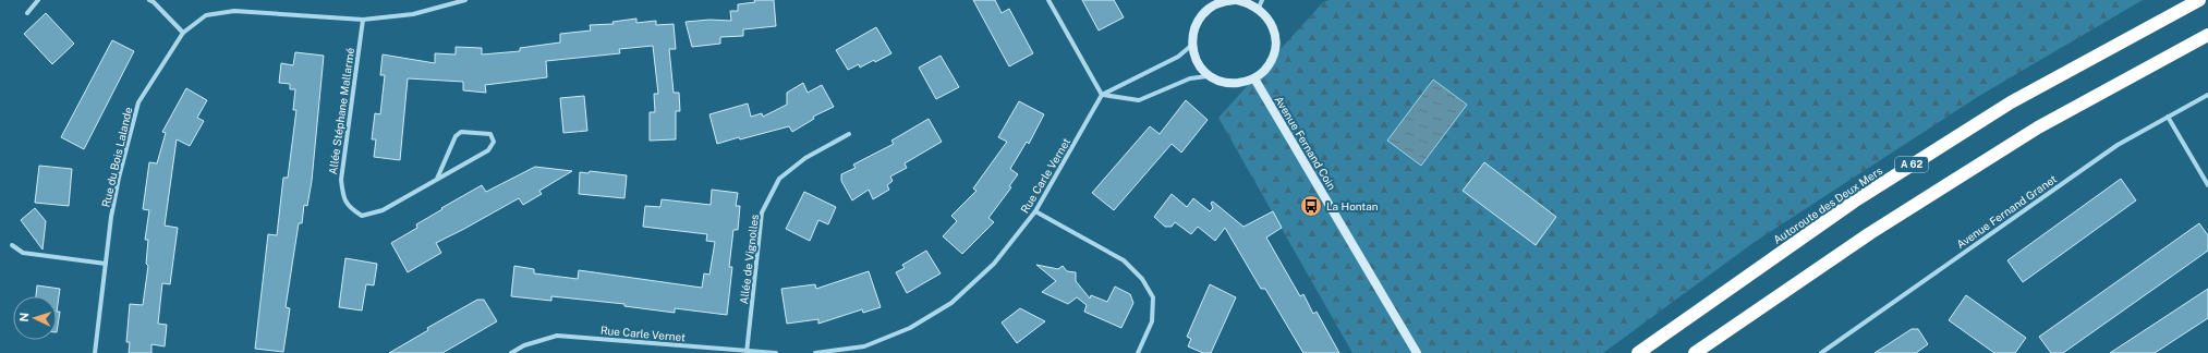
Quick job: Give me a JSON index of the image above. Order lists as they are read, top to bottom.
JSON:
{
  "streets": {
    "highway": ["A 62", "Autoroute des Deux Mers"],
    "main road": ["Avenue Fernand Coin"],
    "street": [
      "Allée Stéphane Mallarmé",
      "Rue du Bois Lalande",
      "Rue Carle Vernet",
      "Avenue Fernand Granet",
      "Allée de Vignolles"
    ]
  },
  "crossings": [
    ["Allée Stéphane Mallarmé", "Rue du Bois Lalande"],
    ["Rue Carle Vernet", "Allée de Vignolles"]
  ],
  "places": {
    "bus stop": ["La Hontan"]
  },
  "north": "left"
}
